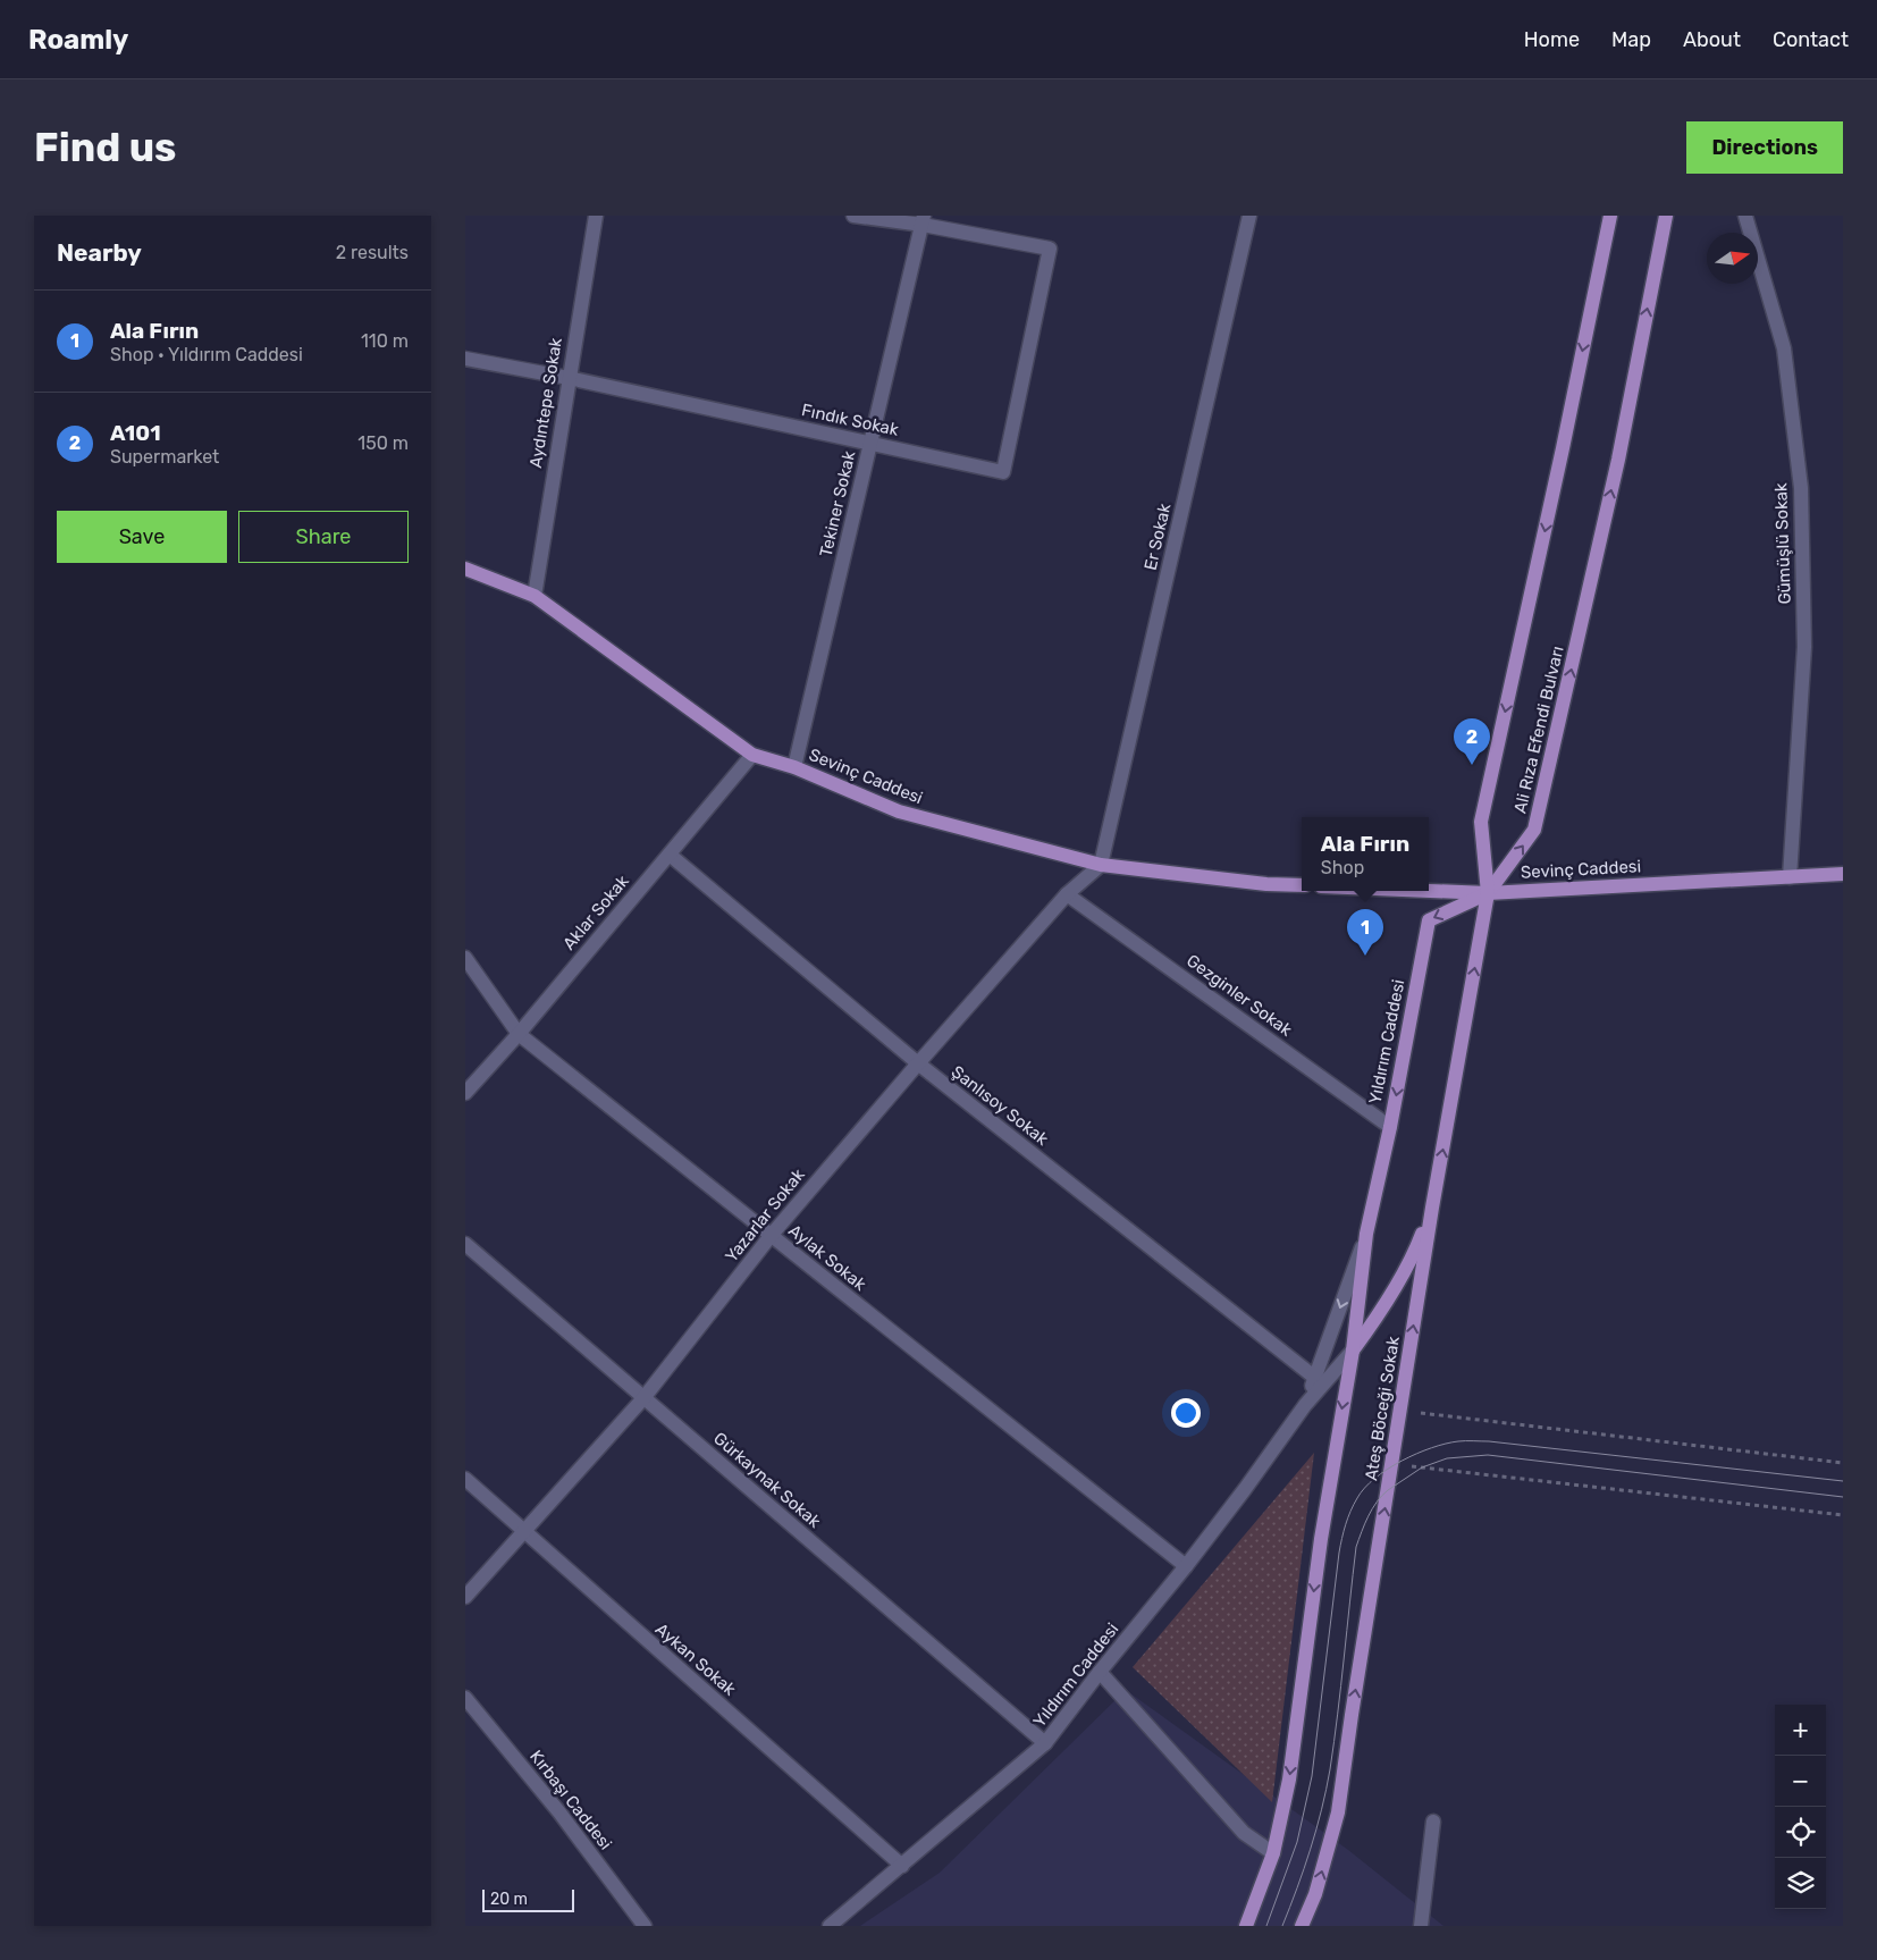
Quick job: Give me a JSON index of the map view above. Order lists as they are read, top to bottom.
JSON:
{
  "streets": {
    "main road": [
      "Ali Rıza Efendi Bulvarı",
      "Sevinç Caddesi",
      "Yıldırım Caddesi",
      "Ateş Böceği Sokak"
    ],
    "street": [
      "Aydıntepe Sokak",
      "Fındık Sokak",
      "Tekiner Sokak",
      "Er Sokak",
      "Gümüşlü Sokak",
      "Aklar Sokak",
      "Gezginler Sokak",
      "Şanlısoy Sokak",
      "Yazarlar Sokak",
      "Aylak Sokak",
      "Gürkaynak Sokak",
      "Aykan Sokak",
      "Kırbaşı Caddesi"
    ]
  },
  "crossings": [
    ["Aydıntepe Sokak", "Fındık Sokak"],
    ["Aydıntepe Sokak", "Sevinç Caddesi"],
    ["Fındık Sokak", "Tekiner Sokak"],
    ["Tekiner Sokak", "Sevinç Caddesi"],
    ["Er Sokak", "Sevinç Caddesi"],
    ["Er Sokak", "Yazarlar Sokak"],
    ["Gümüşlü Sokak", "Sevinç Caddesi"],
    ["Ali Rıza Efendi Bulvarı", "Sevinç Caddesi"],
    ["Ali Rıza Efendi Bulvarı", "Yıldırım Caddesi"],
    ["Ali Rıza Efendi Bulvarı", "Ateş Böceği Sokak"],
    ["Sevinç Caddesi", "Aklar Sokak"],
    ["Sevinç Caddesi", "Yıldırım Caddesi"],
    ["Sevinç Caddesi", "Yazarlar Sokak"],
    ["Sevinç Caddesi", "Ateş Böceği Sokak"],
    ["Aklar Sokak", "Şanlısoy Sokak"],
    ["Aklar Sokak", "Aylak Sokak"],
    ["Gezginler Sokak", "Yıldırım Caddesi"],
    ["Gezginler Sokak", "Yazarlar Sokak"],
    ["Yıldırım Caddesi", "Aylak Sokak"],
    ["Yıldırım Caddesi", "Ateş Böceği Sokak"],
    ["Yıldırım Caddesi", "Gürkaynak Sokak"],
    ["Yıldırım Caddesi", "Aykan Sokak"],
    ["Şanlısoy Sokak", "Yazarlar Sokak"],
    ["Yazarlar Sokak", "Aylak Sokak"],
    ["Yazarlar Sokak", "Gürkaynak Sokak"],
    ["Yazarlar Sokak", "Aykan Sokak"]
  ],
  "scale_bar": "20 m",
  "north": "right",
  "page": {
    "header": "Roamly",
    "nav": [
      "Home",
      "Map",
      "About",
      "Contact"
    ],
    "buttons": [
      "Directions",
      ["Save", "Share"]
    ],
    "title": "Find us",
    "heading": ["Nearby", "2 results"],
    "list": [
      {
        "mark": "1",
        "name": "Ala Fırın",
        "note": "Shop · Yıldırım Caddesi",
        "value": "110 m"
      },
      {
        "mark": "2",
        "name": "A101",
        "note": "Supermarket",
        "value": "150 m"
      }
    ],
    "pins": ["2", "1"],
    "popup": ["Ala Fırın", "Shop"],
    "map_buttons": ["+", "−"],
    "scale": "20 m"
  }
}
